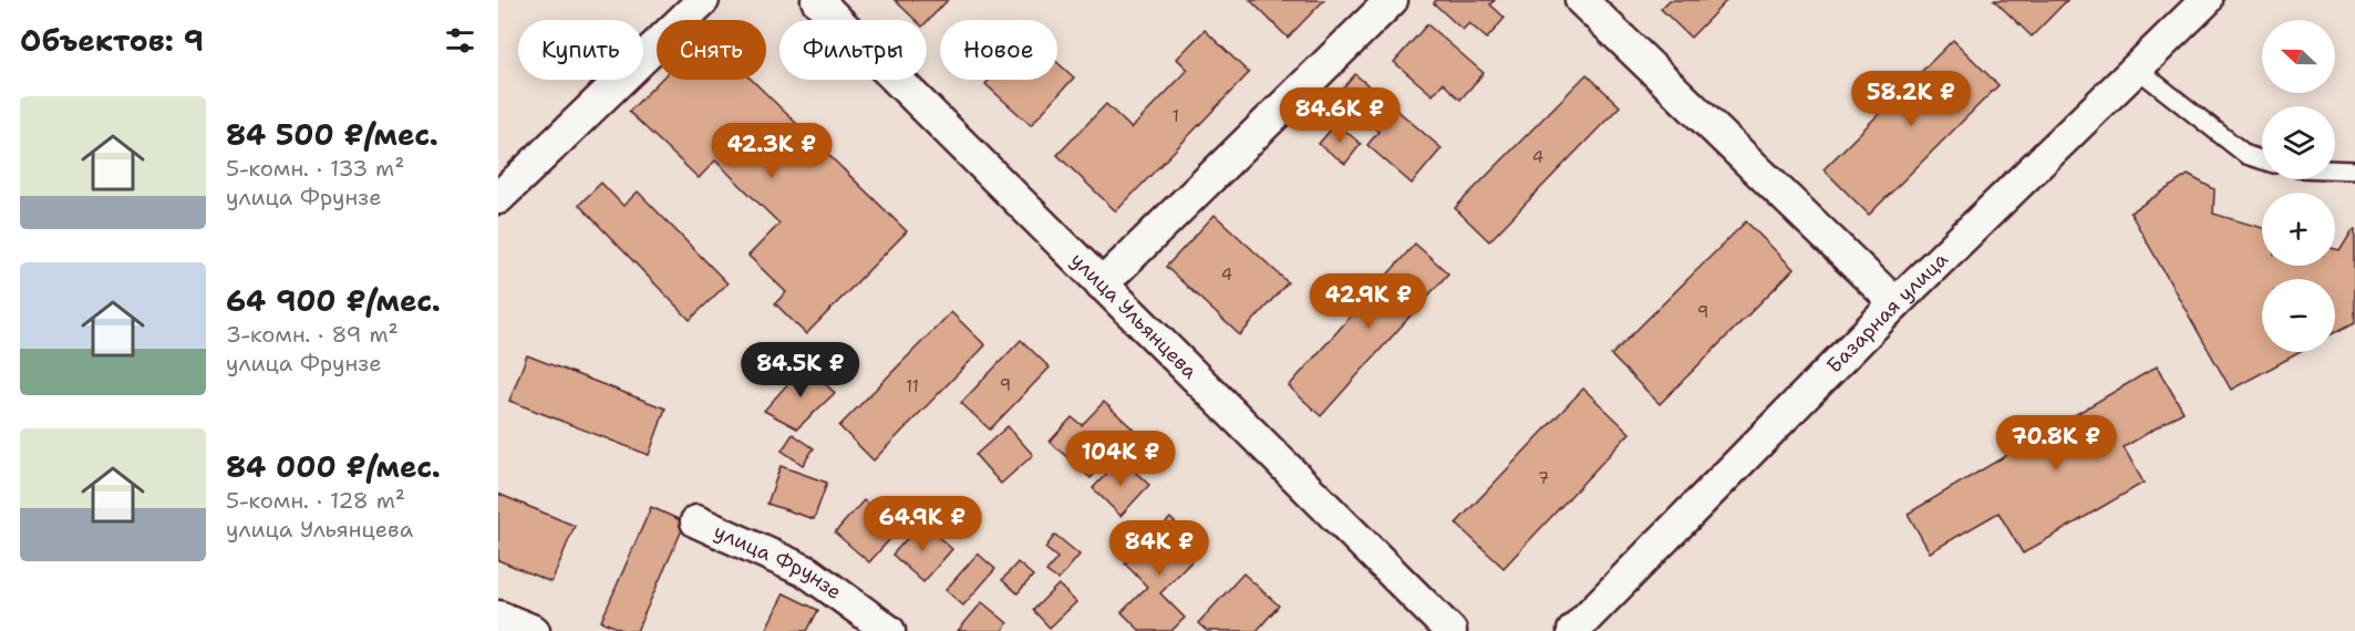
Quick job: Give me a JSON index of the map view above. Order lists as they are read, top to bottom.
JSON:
{
  "streets": {
    "street": ["Базарная улица", "улица Ульянцева", "улица Фрунзе"]
  },
  "house_numbers": [
    "1",
    "4",
    "4",
    "9",
    "9",
    "11",
    "7"
  ],
  "north": "left",
  "page": {
    "heading": "Объектов: 9",
    "map_buttons": ["+", "−"],
    "chip": [
      "Купить",
      "Снять",
      "Фильтры",
      "Новое"
    ],
    "price": [
      "58.2K ₽",
      "84.6K ₽",
      "42.3K ₽",
      "42.9K ₽",
      "84.5K ₽",
      "70.8K ₽",
      "104K ₽",
      "64.9K ₽",
      "84K ₽"
    ],
    "list": [
      {
        "name": "84 500 ₽/мес.",
        "note": "5-комн. · 133 m² · улица Фрунзе"
      },
      {
        "name": "64 900 ₽/мес.",
        "note": "3-комн. · 89 m² · улица Фрунзе"
      },
      {
        "name": "84 000 ₽/мес.",
        "note": "5-комн. · 128 m² · улица Ульянцева"
      }
    ]
  }
}
